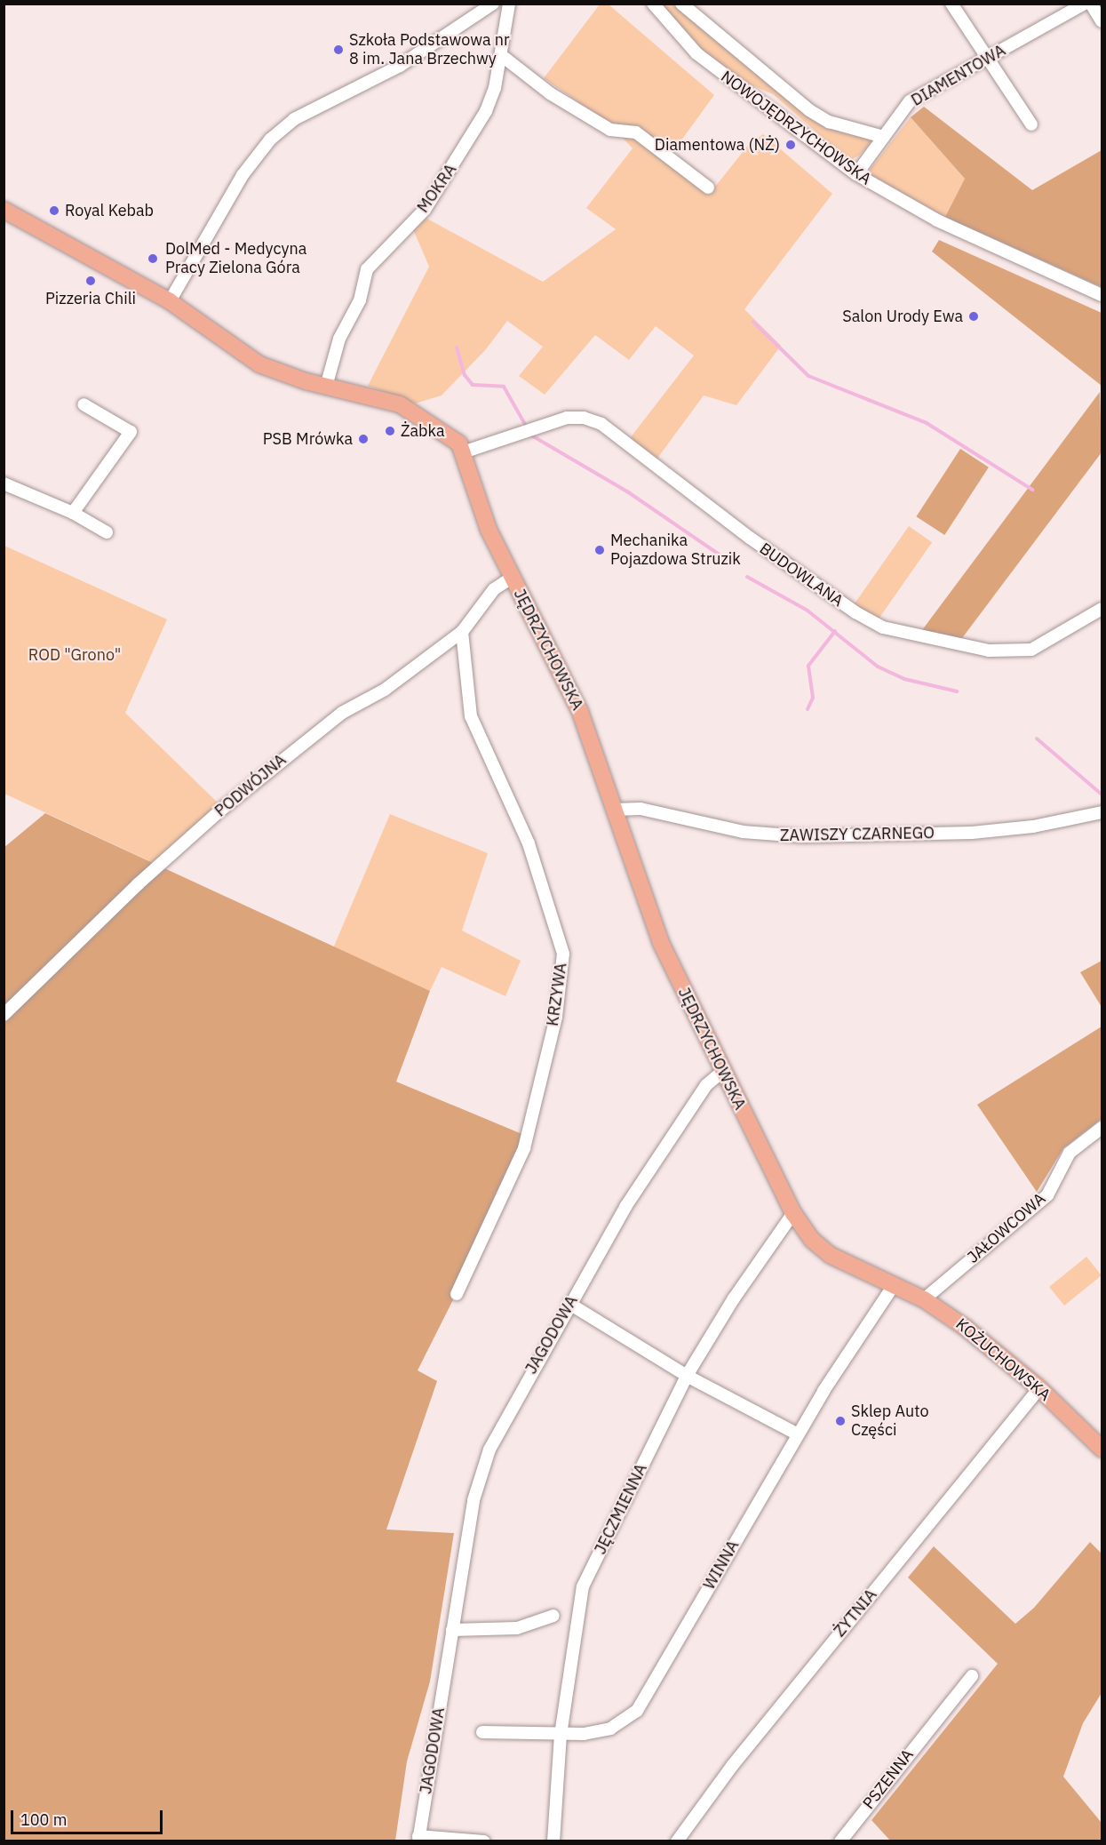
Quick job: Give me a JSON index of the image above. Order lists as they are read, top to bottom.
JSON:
{
  "streets": {
    "main road": ["JĘDRZYCHOWSKA", "KOŻUCHOWSKA"],
    "street": [
      "DIAMENTOWA",
      "NOWOJĘDRZYCHOWSKA",
      "MOKRA",
      "BUDOWLANA",
      "PODWÓJNA",
      "ZAWISZY CZARNEGO",
      "KRZYWA",
      "JAŁOWCOWA",
      "JAGODOWA",
      "JĘCZMIENNA",
      "WINNA",
      "ŻYTNIA",
      "PSZENNA"
    ]
  },
  "crossings": [
    ["DIAMENTOWA", "NOWOJĘDRZYCHOWSKA"],
    ["BUDOWLANA", "JĘDRZYCHOWSKA"],
    ["JĘDRZYCHOWSKA", "PODWÓJNA"],
    ["JĘDRZYCHOWSKA", "ZAWISZY CZARNEGO"],
    ["JĘDRZYCHOWSKA", "JAGODOWA"],
    ["JĘDRZYCHOWSKA", "KOŻUCHOWSKA"],
    ["JĘDRZYCHOWSKA", "JĘCZMIENNA"],
    ["JĘDRZYCHOWSKA", "WINNA"],
    ["PODWÓJNA", "KRZYWA"],
    ["JAŁOWCOWA", "KOŻUCHOWSKA"],
    ["KOŻUCHOWSKA", "WINNA"],
    ["KOŻUCHOWSKA", "ŻYTNIA"],
    ["JĘCZMIENNA", "WINNA"]
  ],
  "parks": ["ROD \"Grono\""],
  "places": [
    "Szkoła Podstawowa nr 8 im. Jana Brzechwy",
    "Diamentowa (NŻ)",
    "Royal Kebab",
    "DolMed - Medycyna Pracy Zielona Góra",
    "Pizzeria Chili",
    "Salon Urody Ewa",
    "Żabka",
    "PSB Mrówka",
    "Mechanika Pojazdowa Struzik",
    "Sklep Auto Części"
  ],
  "scale_bar": "100 m"
}
